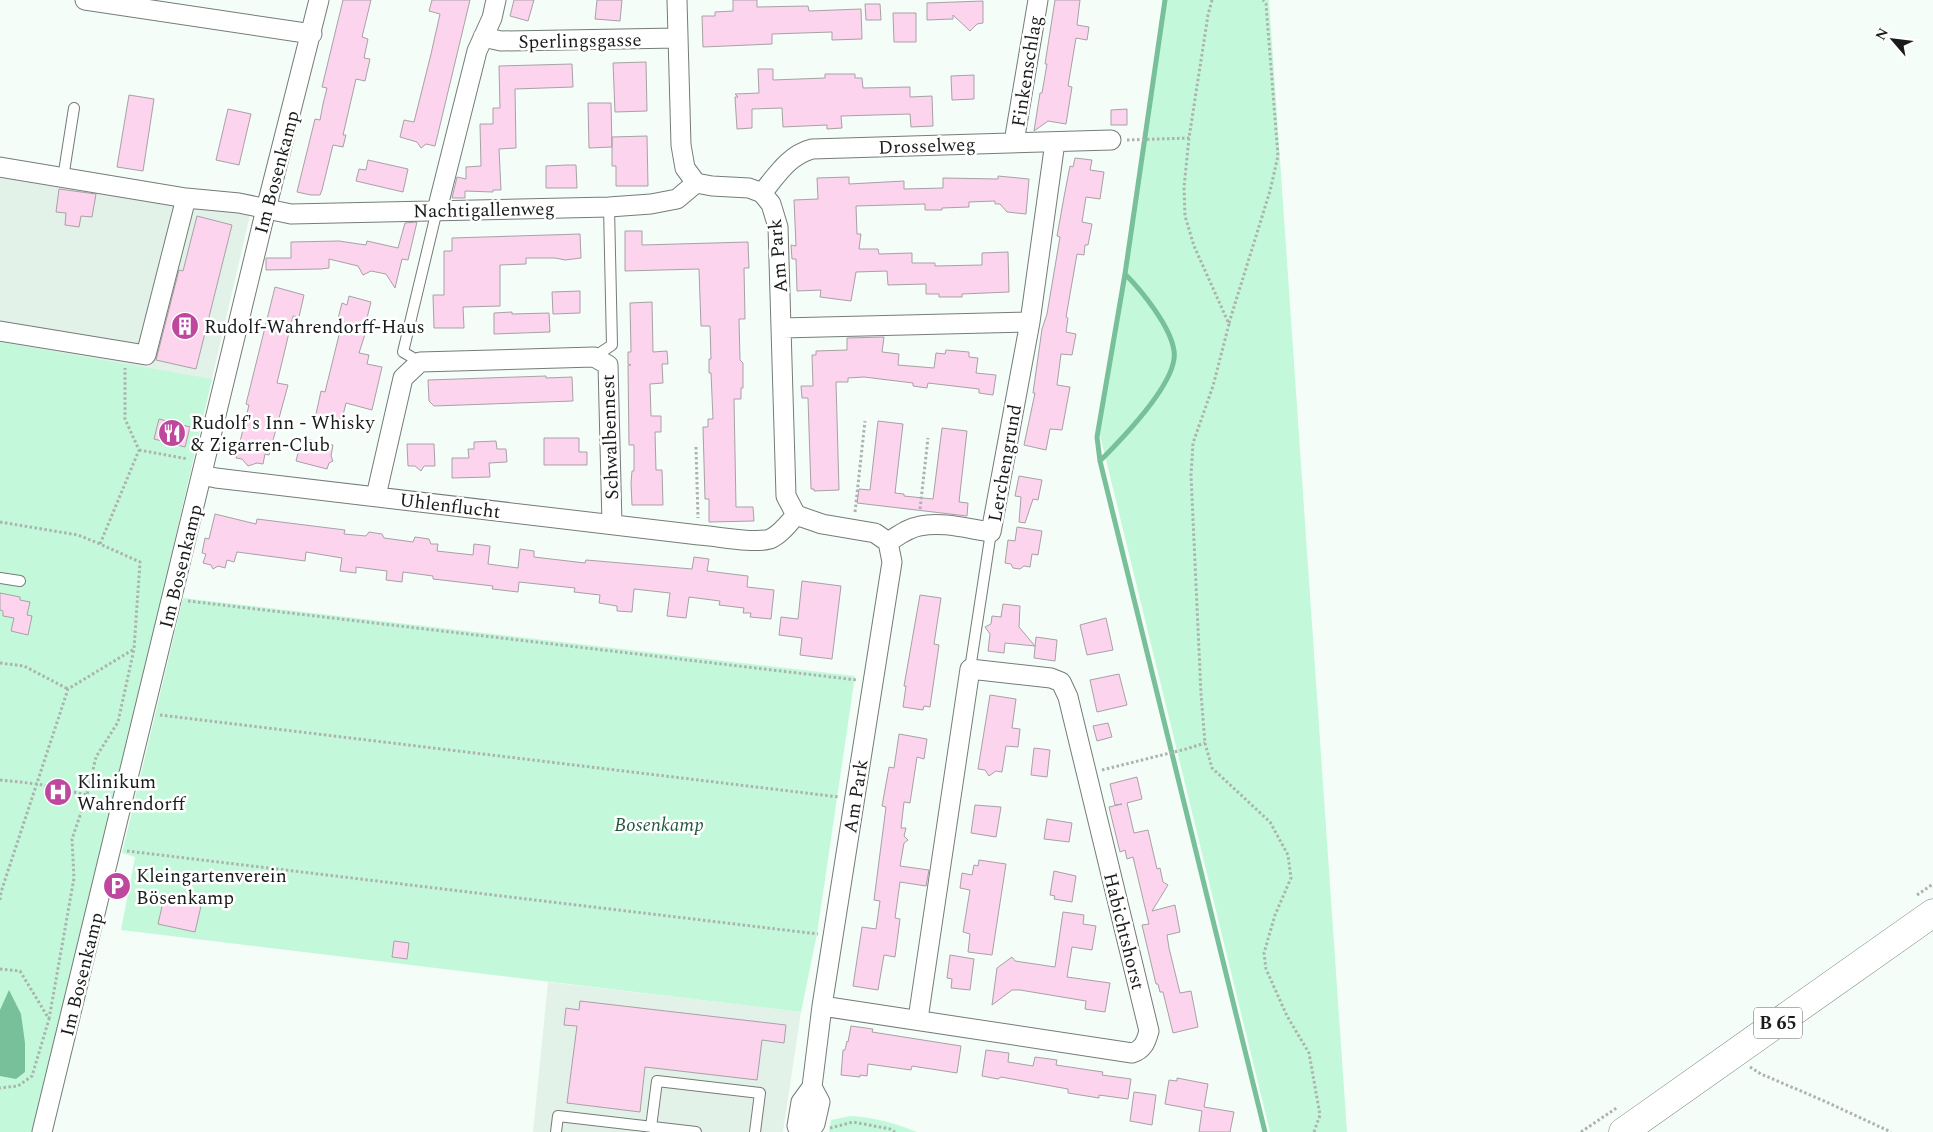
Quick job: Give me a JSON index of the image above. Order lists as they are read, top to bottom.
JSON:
{
  "streets": {
    "main road": ["B 65"],
    "street": [
      "Sperlingsgasse",
      "Finkenschlag",
      "Drosselweg",
      "Im Bosenkamp",
      "Nachtigallenweg",
      "Am Park",
      "Schwalbennest",
      "Lerchengrund",
      "Uhlenflucht",
      "Habichtshorst"
    ]
  },
  "crossings": [
    ["Finkenschlag", "Drosselweg"],
    ["Drosselweg", "Am Park"],
    ["Drosselweg", "Lerchengrund"],
    ["Im Bosenkamp", "Nachtigallenweg"],
    ["Im Bosenkamp", "Uhlenflucht"],
    ["Nachtigallenweg", "Am Park"],
    ["Nachtigallenweg", "Schwalbennest"],
    ["Am Park", "Lerchengrund"],
    ["Am Park", "Uhlenflucht"],
    ["Am Park", "Habichtshorst"],
    ["Schwalbennest", "Uhlenflucht"]
  ],
  "parks": ["Bosenkamp"],
  "places": {
    "building": ["Rudolf-Wahrendorff-Haus"],
    "restaurant": ["Rudolf's Inn - Whisky & Zigarren-Club"],
    "hospital": ["Klinikum Wahrendorff"],
    "parking": ["Kleingartenverein Bösenkamp"]
  },
  "north": "top left"
}
